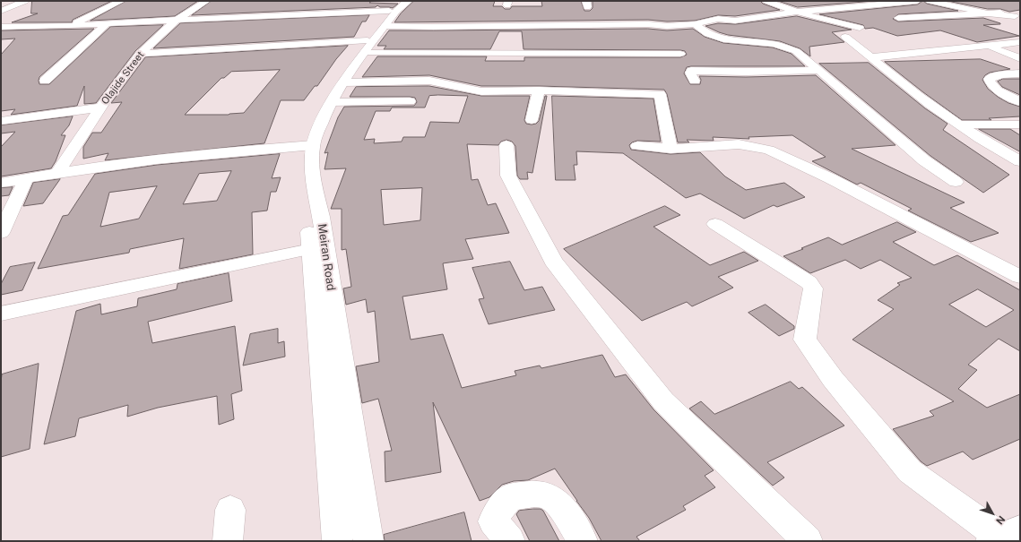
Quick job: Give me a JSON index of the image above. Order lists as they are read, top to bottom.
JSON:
{
  "streets": {
    "street": ["Olajide Street", "Meiran Road"]
  },
  "north": "bottom right"
}
